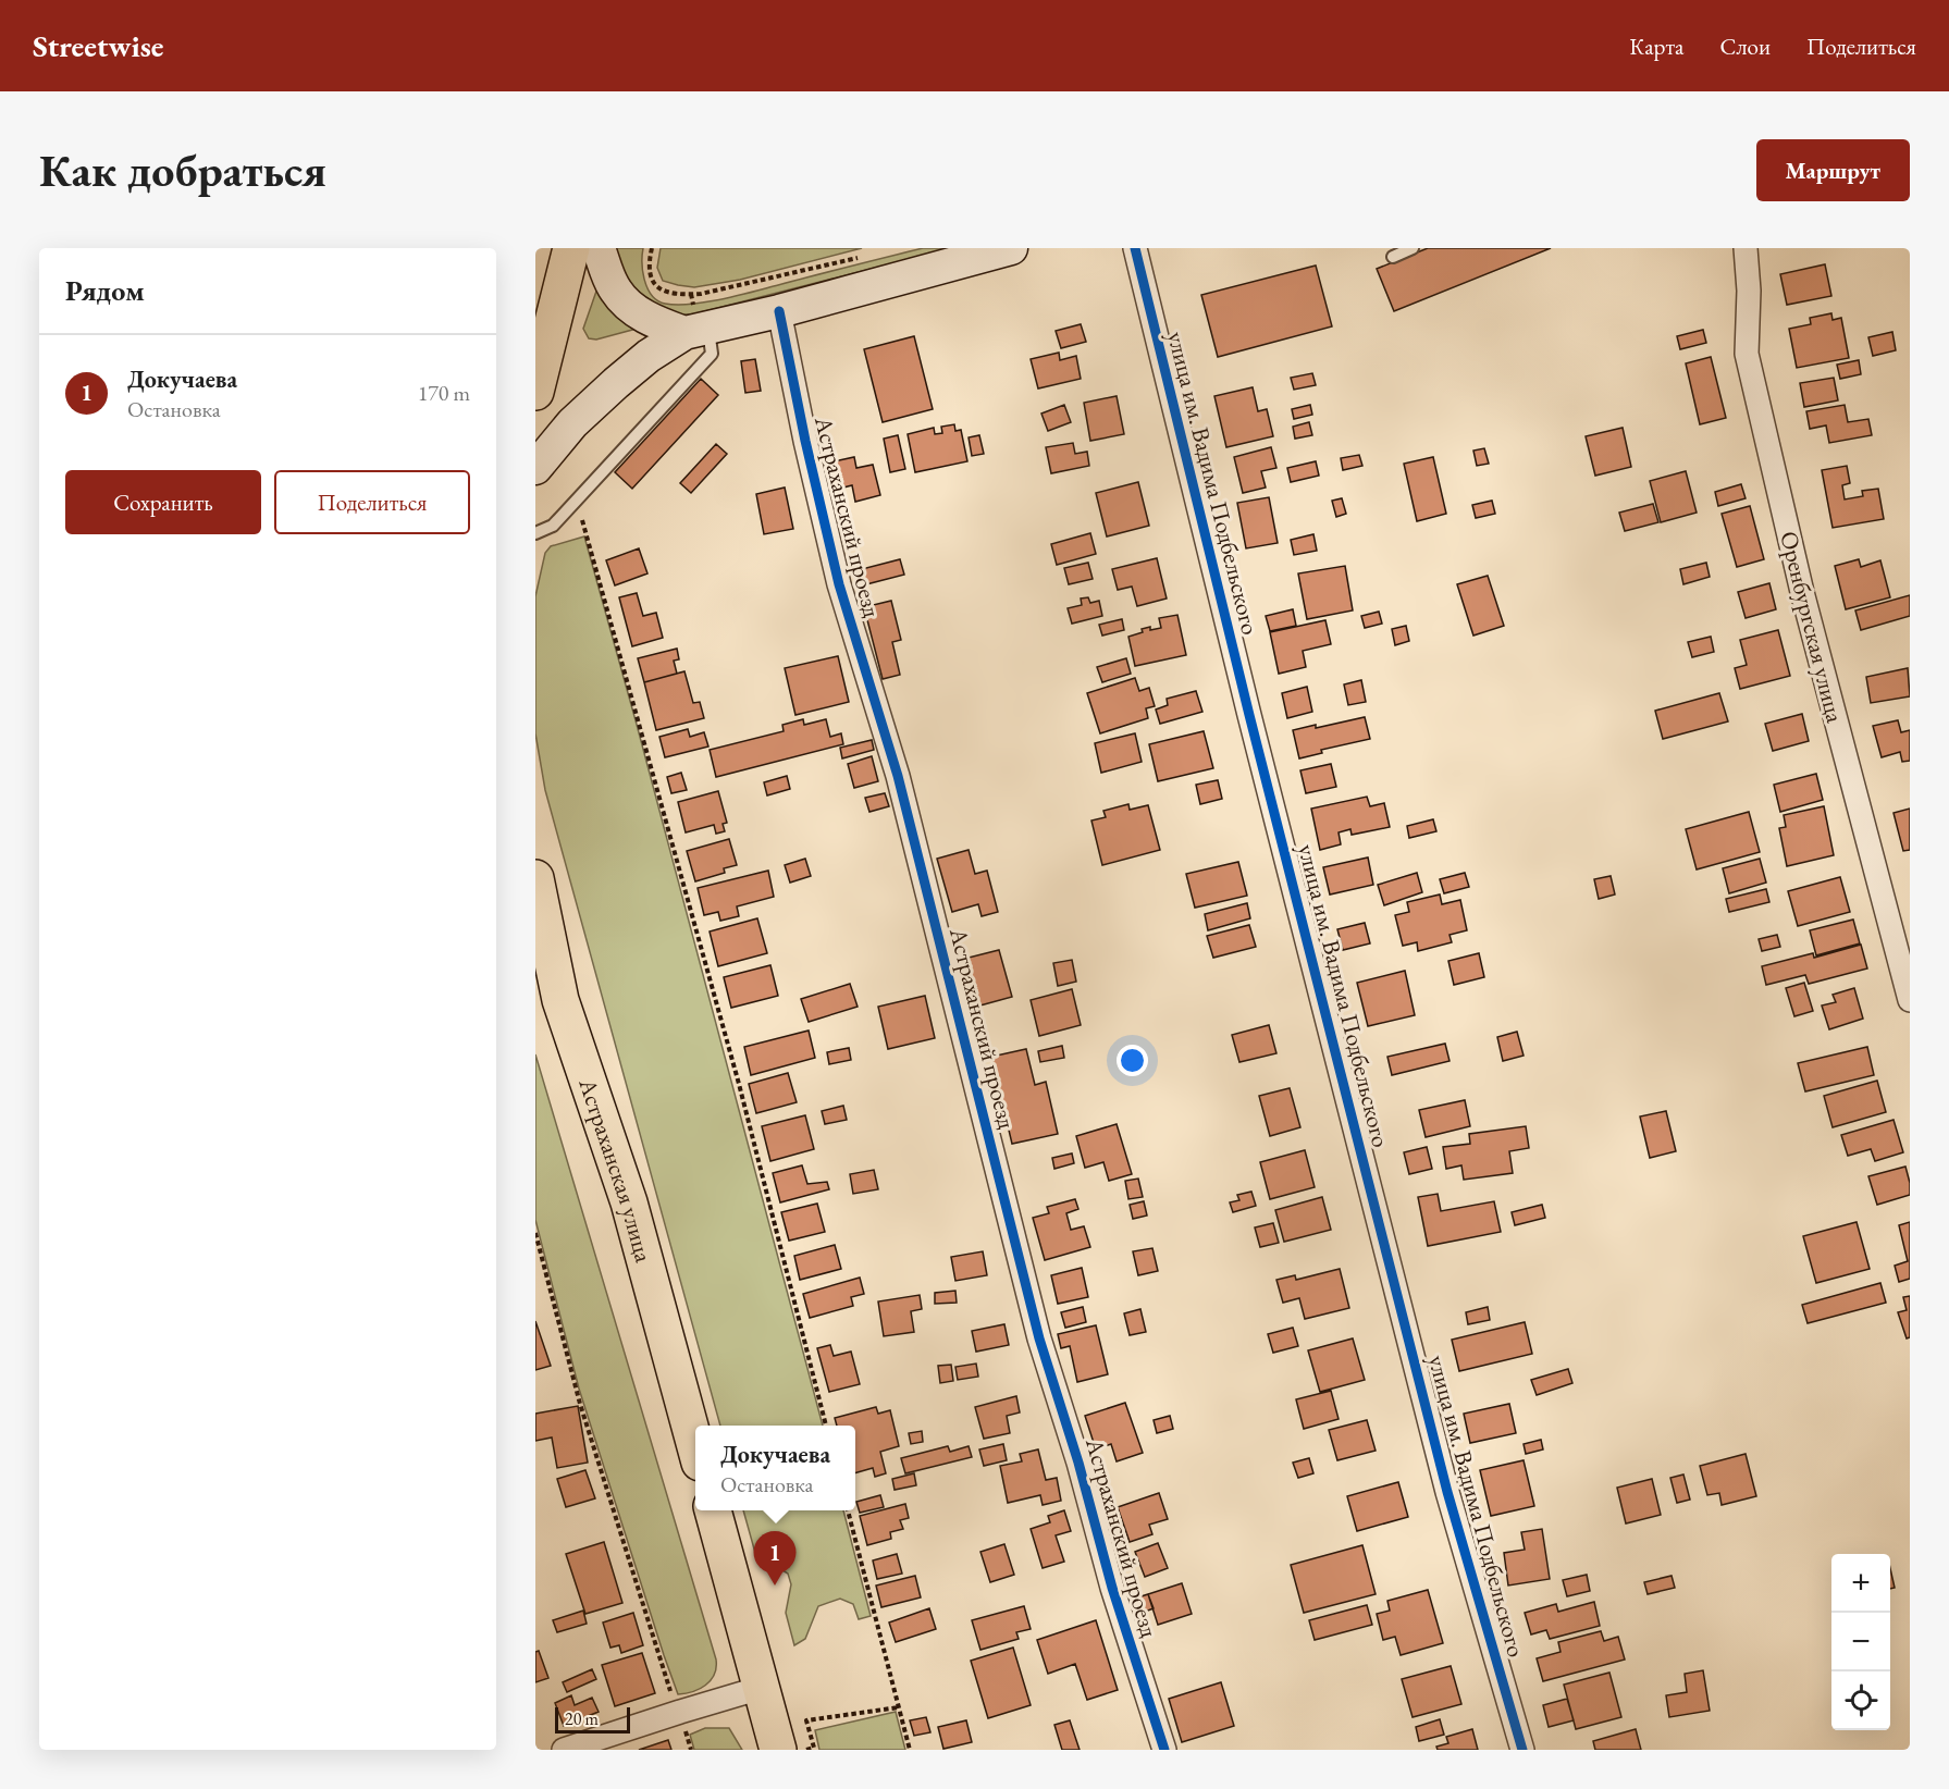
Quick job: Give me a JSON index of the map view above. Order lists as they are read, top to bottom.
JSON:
{
  "streets": {
    "main road": ["Астраханская улица"],
    "street": ["улица им. Вадима Подбельского", "Астраханский проезд", "Оренбургская улица"]
  },
  "scale_bar": "20 m",
  "page": {
    "header": "Streetwise",
    "nav": ["Карта", "Слои", "Поделиться"],
    "buttons": [
      "Маршрут",
      ["Сохранить", "Поделиться"]
    ],
    "title": "Как добраться",
    "heading": "Рядом",
    "list": [
      {
        "mark": "1",
        "name": "Докучаева",
        "note": "Остановка",
        "value": "170 m"
      }
    ],
    "popup": ["Докучаева", "Остановка"],
    "pins": "1",
    "map_buttons": ["+", "−"],
    "scale": "20 m"
  }
}
